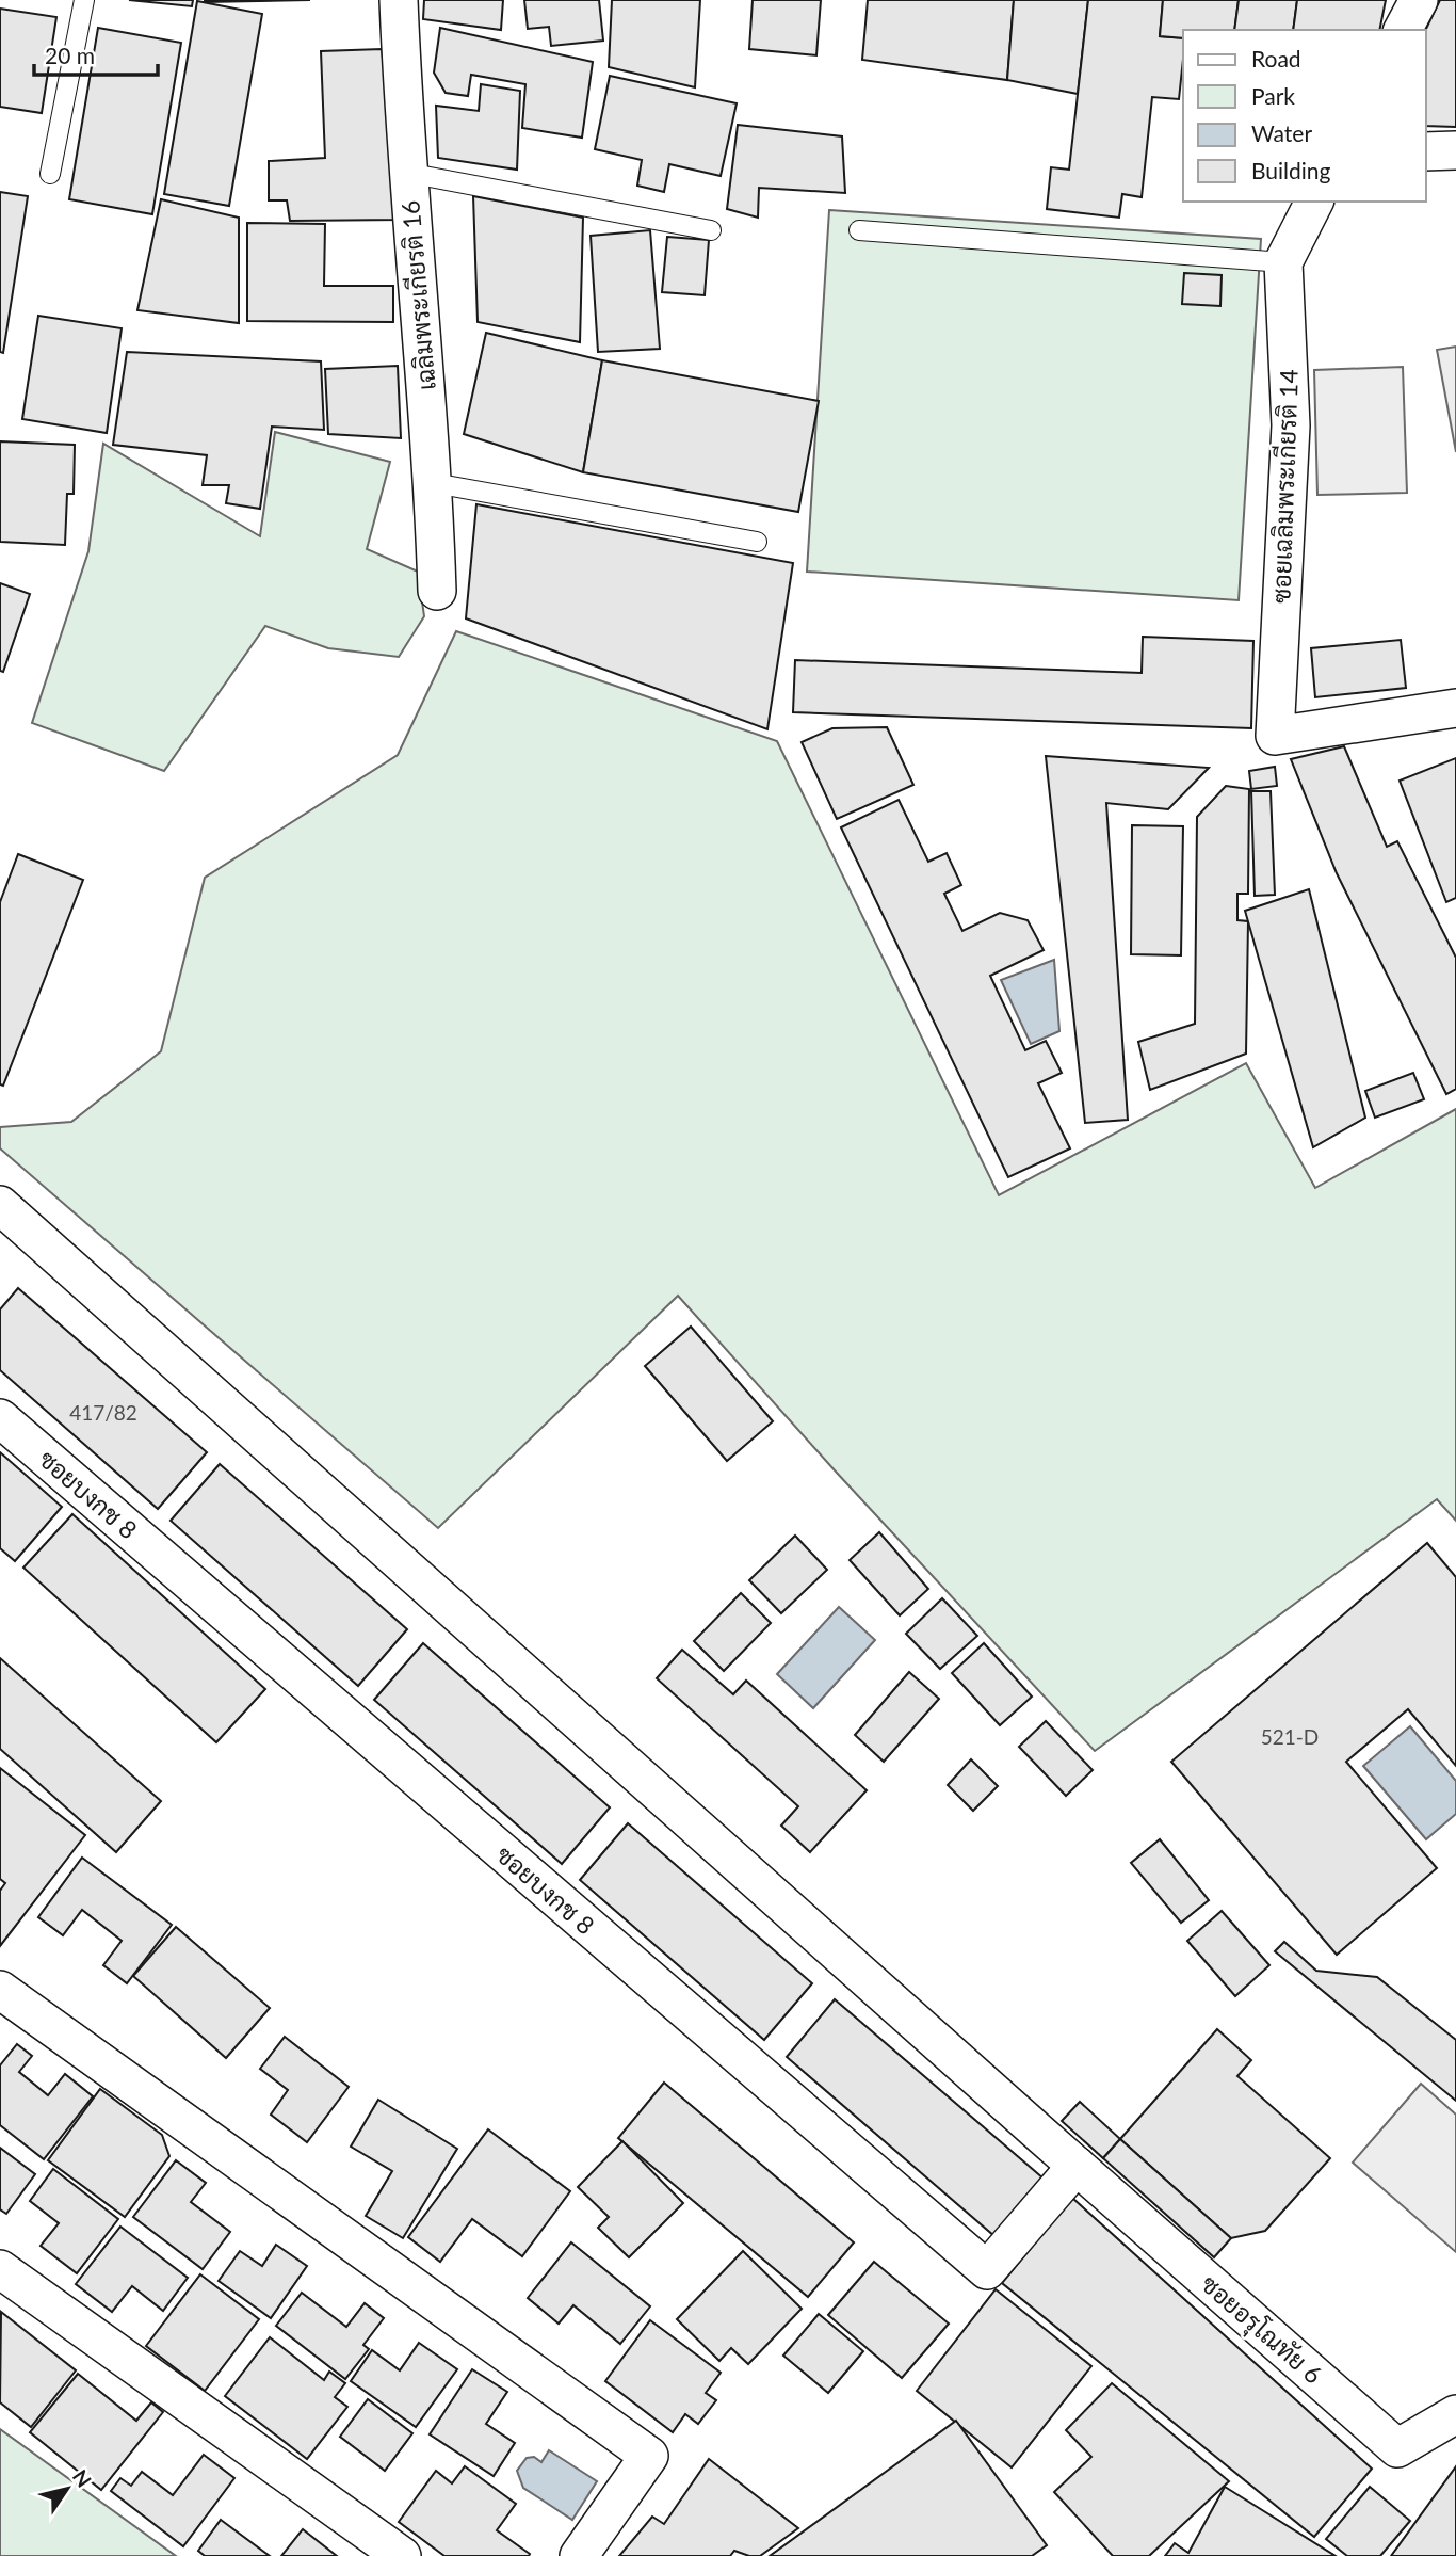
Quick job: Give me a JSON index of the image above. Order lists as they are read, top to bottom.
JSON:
{
  "streets": {
    "street": [
      "เฉลิมพระเกียรติ 16",
      "ซอยเฉลิมพระเกียรติ 14",
      "ซอยบงกช 8",
      "ซอยอรุโณทัย 6"
    ]
  },
  "crossings": [
    ["ซอยบงกช 8", "ซอยอรุโณทัย 6"]
  ],
  "house_numbers": ["417/82", "521-D"],
  "legend": [
    "Road",
    "Park",
    "Water",
    "Building"
  ],
  "scale_bar": "20 m",
  "north": "top right"
}
